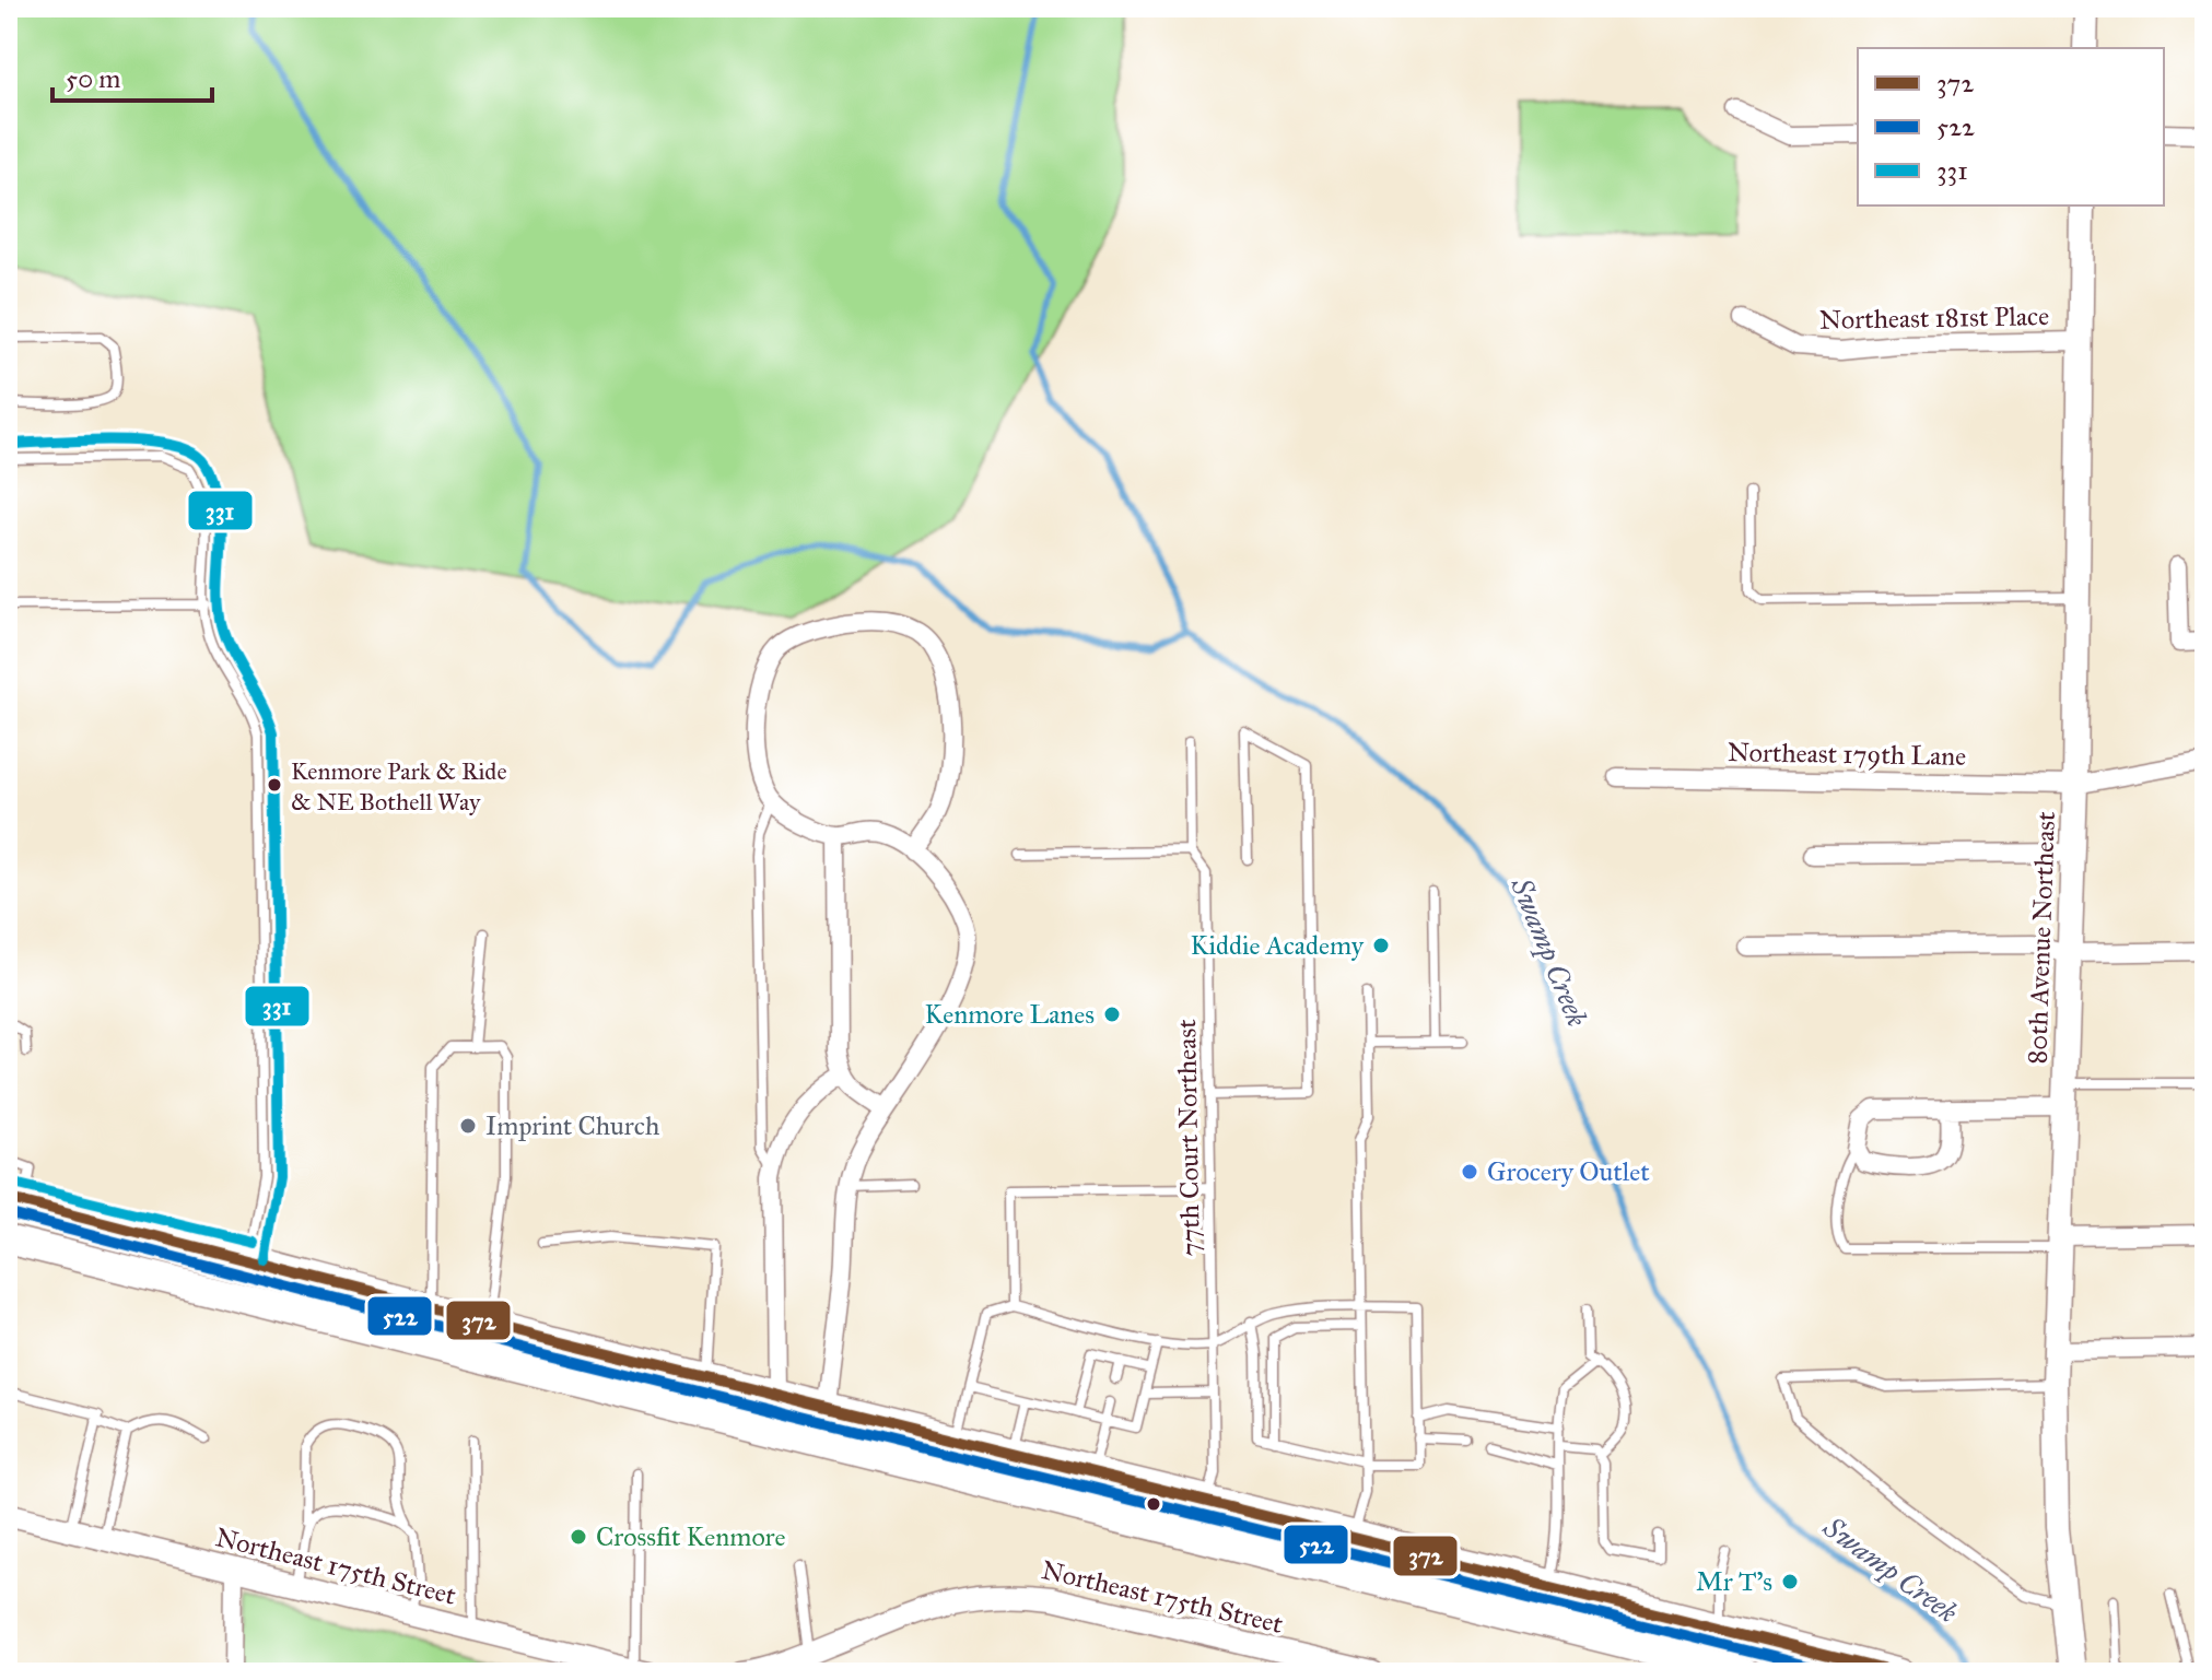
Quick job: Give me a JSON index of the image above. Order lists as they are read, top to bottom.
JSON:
{
  "streets": {
    "main road": ["80th Avenue Northeast"],
    "street": ["Northeast 181st Place", "Northeast 179th Lane", "Northeast 175th Street"],
    "lane": ["77th Court Northeast"]
  },
  "crossings": [
    ["Northeast 181st Place", "80th Avenue Northeast"],
    ["Northeast 179th Lane", "80th Avenue Northeast"]
  ],
  "water": ["Swamp Creek"],
  "places": [
    "Kenmore Park & Ride & NE Bothell Way",
    "Kiddie Academy",
    "Kenmore Lanes",
    "Imprint Church",
    "Grocery Outlet",
    "Crossfit Kenmore",
    "Mr T's"
  ],
  "lines": ["transit line 331", "transit line 372", "transit line 522"],
  "legend": ["372", "522", "331"],
  "scale_bar": "50 m"
}
